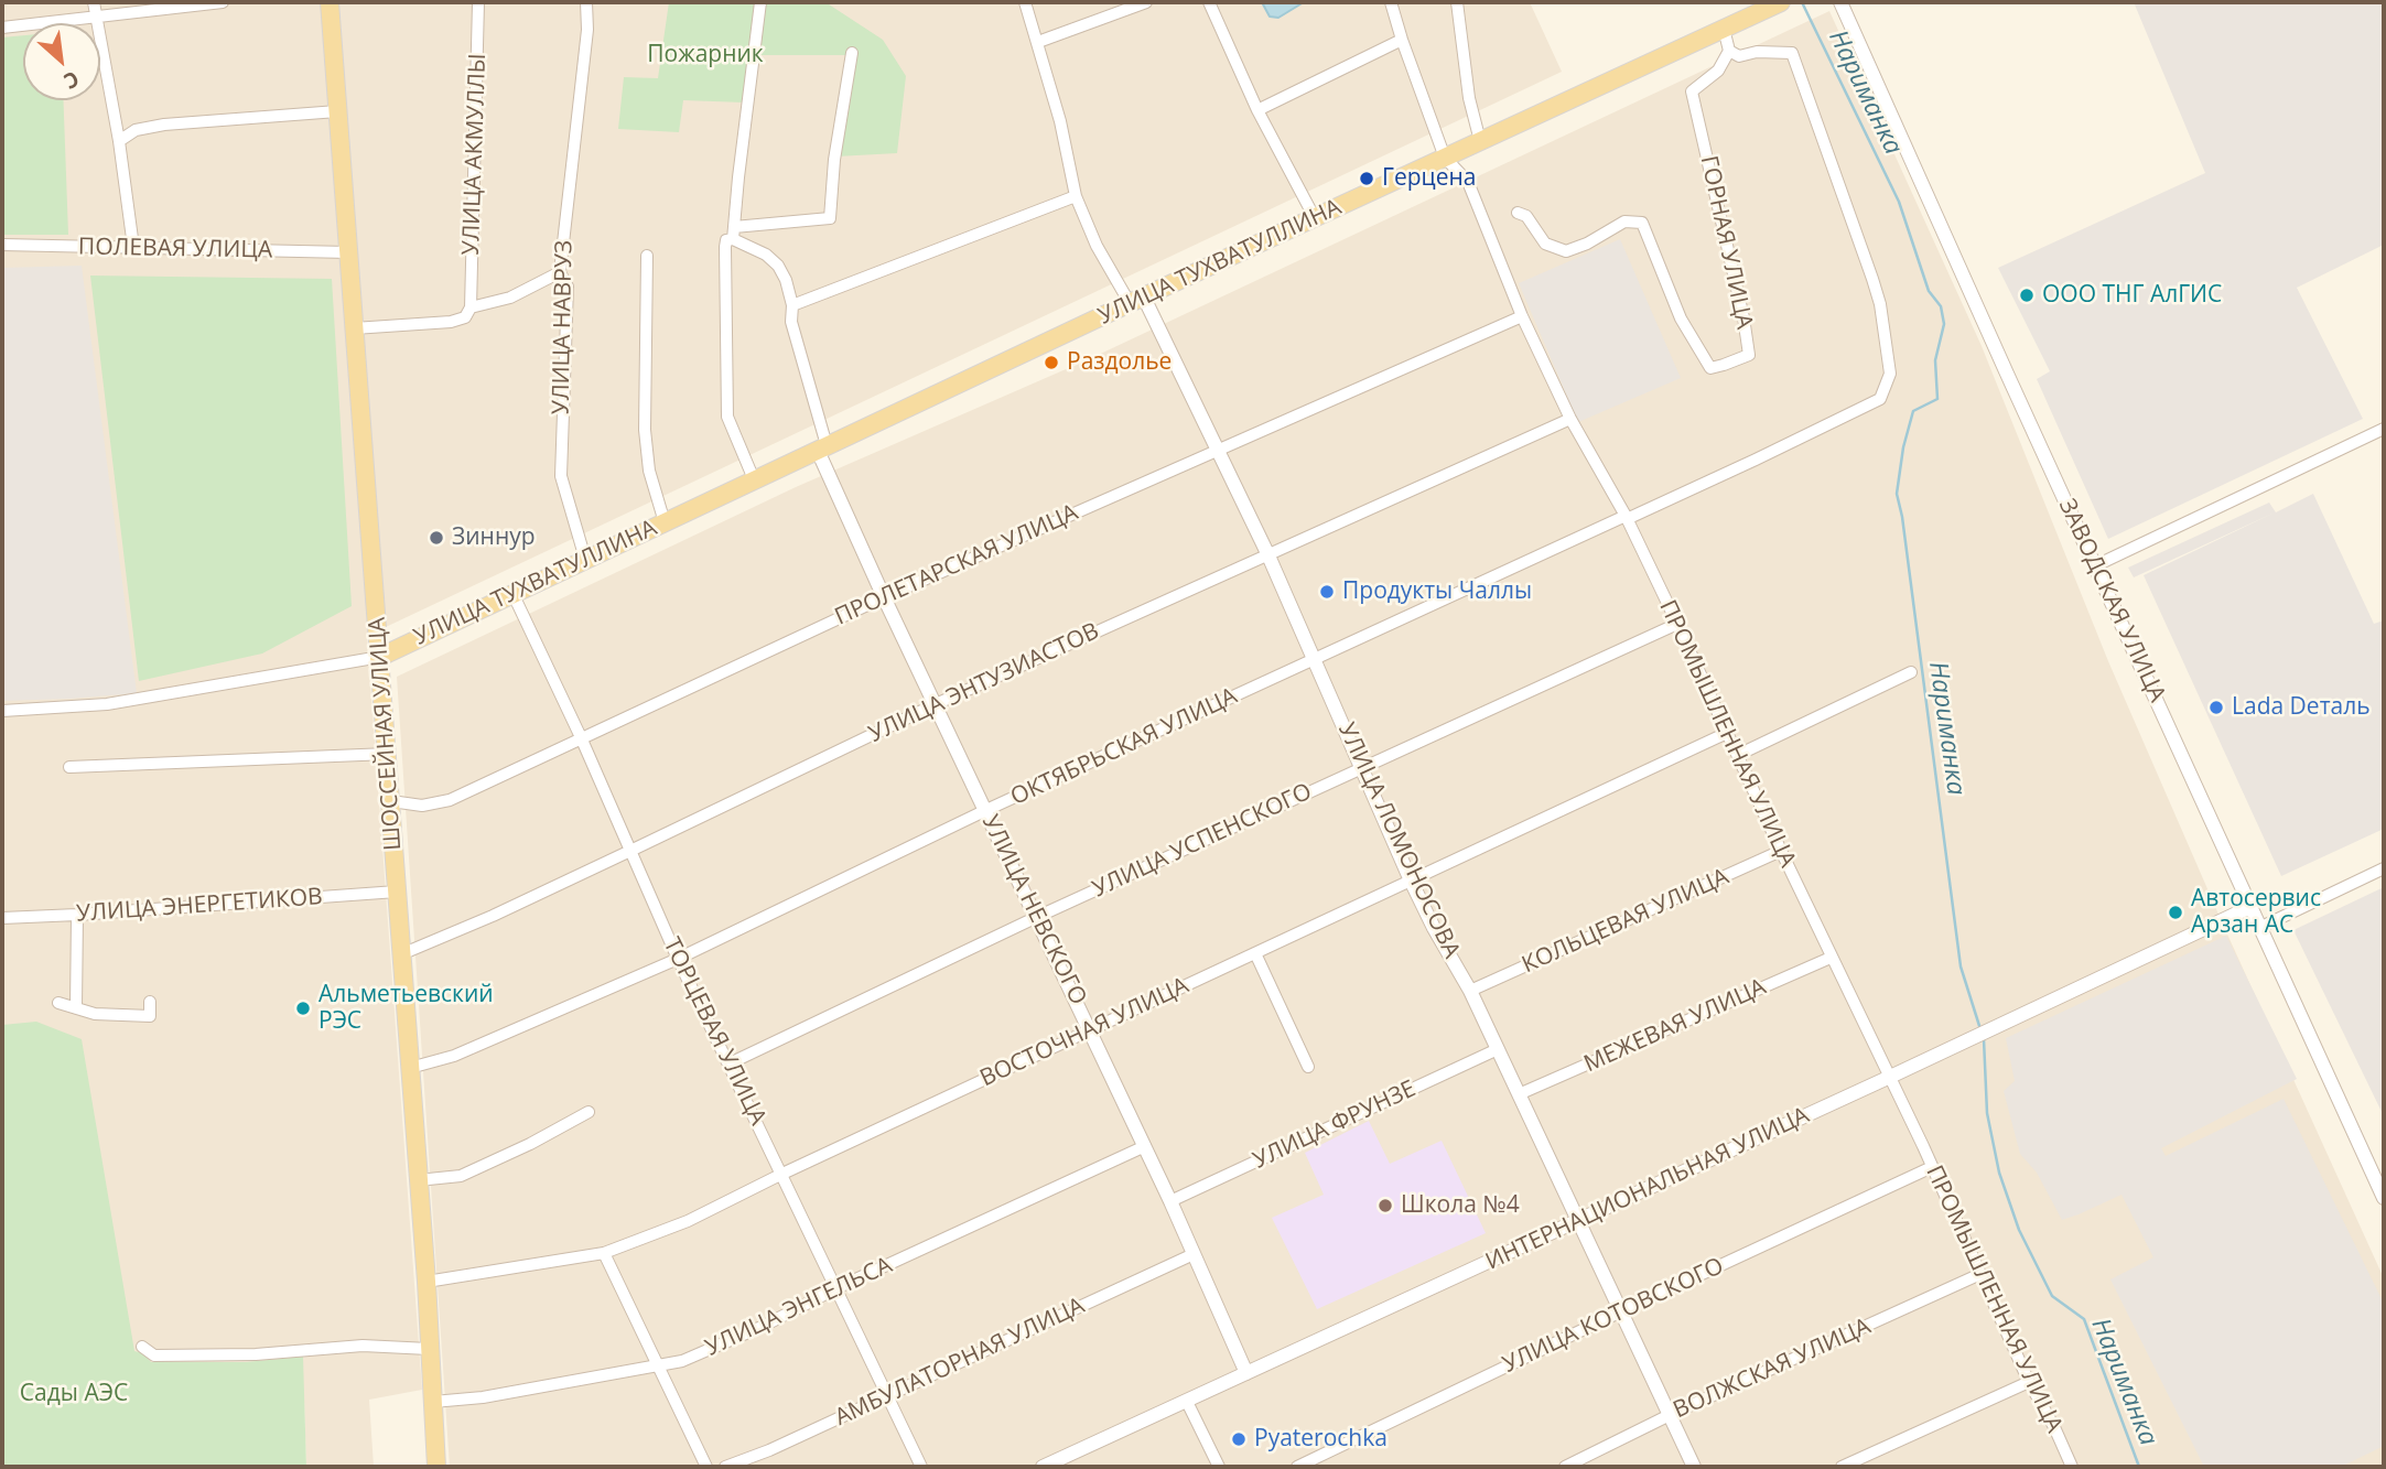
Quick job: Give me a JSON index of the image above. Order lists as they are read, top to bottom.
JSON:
{
  "streets": {
    "main road": ["УЛИЦА ТУХВАТУЛЛИНА", "ШОССЕЙНАЯ УЛИЦА"],
    "street": [
      "УЛИЦА АКМУЛЛЫ",
      "ГОРНАЯ УЛИЦА",
      "ПОЛЕВАЯ УЛИЦА",
      "УЛИЦА НАВРУЗ",
      "ПРОЛЕТАРСКАЯ УЛИЦА",
      "ЗАВОДСКАЯ УЛИЦА",
      "УЛИЦА ЭНТУЗИАСТОВ",
      "ПРОМЫШЛЕННАЯ УЛИЦА",
      "ОКТЯБРЬСКАЯ УЛИЦА",
      "УЛИЦА УСПЕНСКОГО",
      "УЛИЦА ЛОМОНОСОВА",
      "УЛИЦА ЭНЕРГЕТИКОВ",
      "УЛИЦА НЕВСКОГО",
      "КОЛЬЦЕВАЯ УЛИЦА",
      "МЕЖЕВАЯ УЛИЦА",
      "ТОРЦЕВАЯ УЛИЦА",
      "ВОСТОЧНАЯ УЛИЦА",
      "УЛИЦА ФРУНЗЕ",
      "ИНТЕРНАЦИОНАЛЬНАЯ УЛИЦА",
      "УЛИЦА ЭНГЕЛЬСА",
      "УЛИЦА КОТОВСКОГО",
      "АМБУЛАТОРНАЯ УЛИЦА",
      "ВОЛЖСКАЯ УЛИЦА"
    ]
  },
  "crossings": [
    ["ГОРНАЯ УЛИЦА", "ОКТЯБРЬСКАЯ УЛИЦА"],
    ["ПОЛЕВАЯ УЛИЦА", "ШОССЕЙНАЯ УЛИЦА"],
    ["УЛИЦА ТУХВАТУЛЛИНА", "УЛИЦА НАВРУЗ"],
    ["УЛИЦА ТУХВАТУЛЛИНА", "ШОССЕЙНАЯ УЛИЦА"],
    ["УЛИЦА ТУХВАТУЛЛИНА", "ПРОМЫШЛЕННАЯ УЛИЦА"],
    ["УЛИЦА ТУХВАТУЛЛИНА", "УЛИЦА ЛОМОНОСОВА"],
    ["УЛИЦА ТУХВАТУЛЛИНА", "УЛИЦА НЕВСКОГО"],
    ["УЛИЦА ТУХВАТУЛЛИНА", "ТОРЦЕВАЯ УЛИЦА"],
    ["ПРОЛЕТАРСКАЯ УЛИЦА", "ШОССЕЙНАЯ УЛИЦА"],
    ["ПРОЛЕТАРСКАЯ УЛИЦА", "ПРОМЫШЛЕННАЯ УЛИЦА"],
    ["ПРОЛЕТАРСКАЯ УЛИЦА", "УЛИЦА ЛОМОНОСОВА"],
    ["ПРОЛЕТАРСКАЯ УЛИЦА", "УЛИЦА НЕВСКОГО"],
    ["ПРОЛЕТАРСКАЯ УЛИЦА", "ТОРЦЕВАЯ УЛИЦА"],
    ["ЗАВОДСКАЯ УЛИЦА", "ИНТЕРНАЦИОНАЛЬНАЯ УЛИЦА"],
    ["УЛИЦА ЭНТУЗИАСТОВ", "ШОССЕЙНАЯ УЛИЦА"],
    ["УЛИЦА ЭНТУЗИАСТОВ", "ПРОМЫШЛЕННАЯ УЛИЦА"],
    ["УЛИЦА ЭНТУЗИАСТОВ", "УЛИЦА ЛОМОНОСОВА"],
    ["УЛИЦА ЭНТУЗИАСТОВ", "УЛИЦА НЕВСКОГО"],
    ["УЛИЦА ЭНТУЗИАСТОВ", "ТОРЦЕВАЯ УЛИЦА"],
    ["ШОССЕЙНАЯ УЛИЦА", "ОКТЯБРЬСКАЯ УЛИЦА"],
    ["ШОССЕЙНАЯ УЛИЦА", "УЛИЦА ЭНЕРГЕТИКОВ"],
    ["ШОССЕЙНАЯ УЛИЦА", "ВОСТОЧНАЯ УЛИЦА"],
    ["ШОССЕЙНАЯ УЛИЦА", "УЛИЦА ЭНГЕЛЬСА"],
    ["ПРОМЫШЛЕННАЯ УЛИЦА", "ОКТЯБРЬСКАЯ УЛИЦА"],
    ["ПРОМЫШЛЕННАЯ УЛИЦА", "УЛИЦА УСПЕНСКОГО"],
    ["ПРОМЫШЛЕННАЯ УЛИЦА", "КОЛЬЦЕВАЯ УЛИЦА"],
    ["ПРОМЫШЛЕННАЯ УЛИЦА", "МЕЖЕВАЯ УЛИЦА"],
    ["ПРОМЫШЛЕННАЯ УЛИЦА", "ВОСТОЧНАЯ УЛИЦА"],
    ["ПРОМЫШЛЕННАЯ УЛИЦА", "ИНТЕРНАЦИОНАЛЬНАЯ УЛИЦА"],
    ["ПРОМЫШЛЕННАЯ УЛИЦА", "УЛИЦА КОТОВСКОГО"],
    ["ПРОМЫШЛЕННАЯ УЛИЦА", "ВОЛЖСКАЯ УЛИЦА"],
    ["ОКТЯБРЬСКАЯ УЛИЦА", "УЛИЦА ЛОМОНОСОВА"],
    ["ОКТЯБРЬСКАЯ УЛИЦА", "УЛИЦА НЕВСКОГО"],
    ["ОКТЯБРЬСКАЯ УЛИЦА", "ТОРЦЕВАЯ УЛИЦА"],
    ["УЛИЦА УСПЕНСКОГО", "УЛИЦА ЛОМОНОСОВА"],
    ["УЛИЦА УСПЕНСКОГО", "УЛИЦА НЕВСКОГО"],
    ["УЛИЦА УСПЕНСКОГО", "ТОРЦЕВАЯ УЛИЦА"],
    ["УЛИЦА ЛОМОНОСОВА", "КОЛЬЦЕВАЯ УЛИЦА"],
    ["УЛИЦА ЛОМОНОСОВА", "МЕЖЕВАЯ УЛИЦА"],
    ["УЛИЦА ЛОМОНОСОВА", "ВОСТОЧНАЯ УЛИЦА"],
    ["УЛИЦА ЛОМОНОСОВА", "УЛИЦА ФРУНЗЕ"],
    ["УЛИЦА ЛОМОНОСОВА", "ИНТЕРНАЦИОНАЛЬНАЯ УЛИЦА"],
    ["УЛИЦА ЛОМОНОСОВА", "УЛИЦА КОТОВСКОГО"],
    ["УЛИЦА ЛОМОНОСОВА", "ВОЛЖСКАЯ УЛИЦА"],
    ["УЛИЦА НЕВСКОГО", "ВОСТОЧНАЯ УЛИЦА"],
    ["УЛИЦА НЕВСКОГО", "УЛИЦА ФРУНЗЕ"],
    ["УЛИЦА НЕВСКОГО", "ИНТЕРНАЦИОНАЛЬНАЯ УЛИЦА"],
    ["УЛИЦА НЕВСКОГО", "УЛИЦА ЭНГЕЛЬСА"],
    ["УЛИЦА НЕВСКОГО", "АМБУЛАТОРНАЯ УЛИЦА"],
    ["ТОРЦЕВАЯ УЛИЦА", "ВОСТОЧНАЯ УЛИЦА"],
    ["ТОРЦЕВАЯ УЛИЦА", "УЛИЦА ЭНГЕЛЬСА"],
    ["ТОРЦЕВАЯ УЛИЦА", "АМБУЛАТОРНАЯ УЛИЦА"]
  ],
  "water": ["Нариманка"],
  "parks": ["Пожарник", "Сады АЭС"],
  "places": [
    "Герцена",
    "ООО ТНГ АлГИС",
    "Раздолье",
    "Зиннур",
    "Продукты Чаллы",
    "Lada Dеталь",
    "Автосервис Арзан АС",
    "Альметьевский РЭС",
    "Школа №4",
    "Pyaterochka"
  ],
  "north": "bottom right"
}
